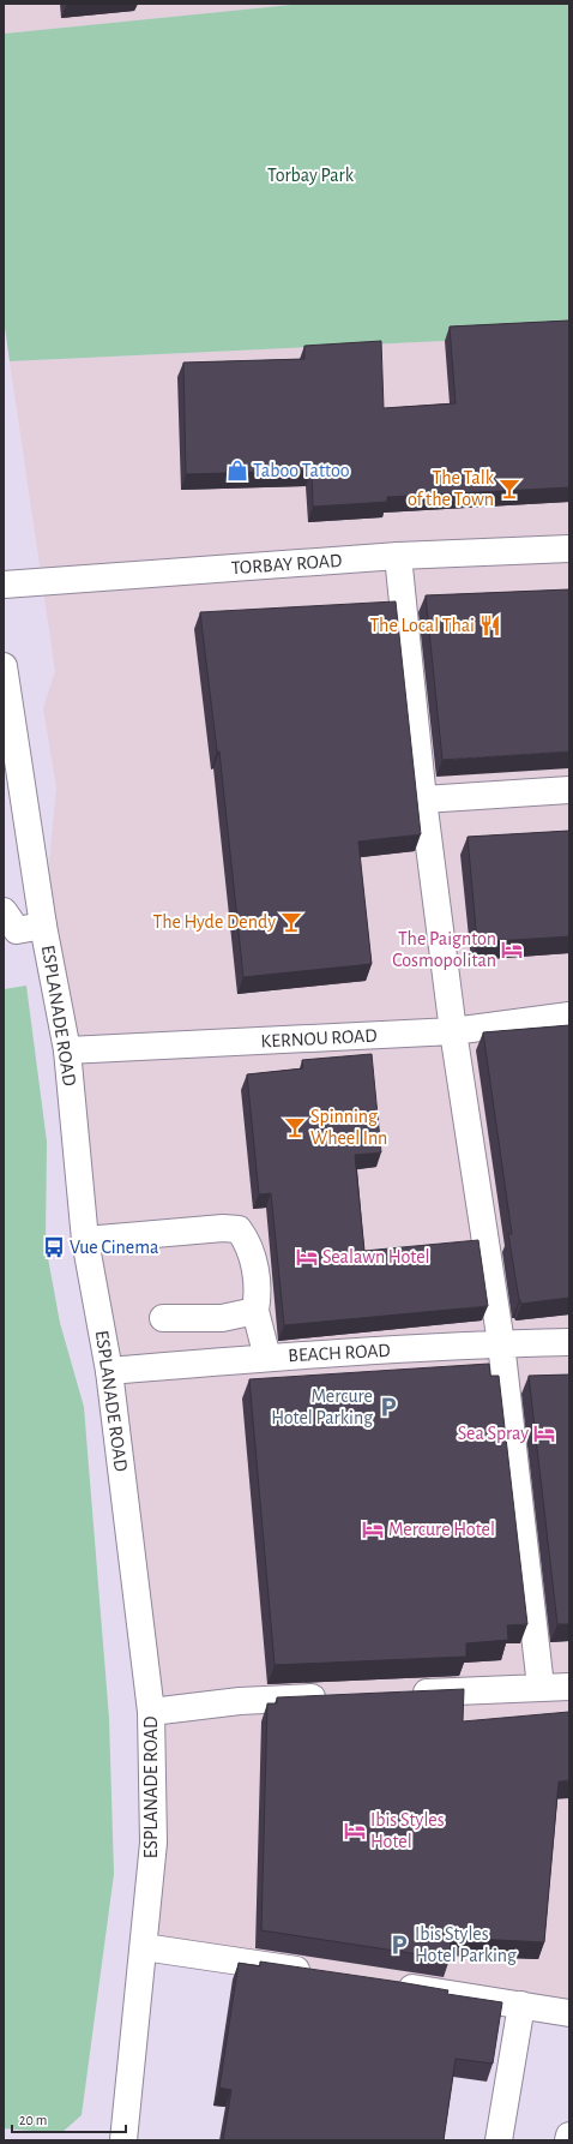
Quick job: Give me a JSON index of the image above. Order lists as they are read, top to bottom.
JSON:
{
  "streets": {
    "main road": [
      "TORBAY ROAD",
      "ESPLANADE ROAD",
      "KERNOU ROAD",
      "BEACH ROAD"
    ]
  },
  "crossings": [
    ["ESPLANADE ROAD", "KERNOU ROAD"],
    ["ESPLANADE ROAD", "BEACH ROAD"]
  ],
  "parks": ["Torbay Park"],
  "places": {
    "shop": ["Taboo Tattoo"],
    "bar": ["The Talk of the Town", "The Hyde Dendy", "Spinning Wheel Inn"],
    "restaurant": ["The Local Thai"],
    "hotel": [
      "The Paignton Cosmopolitan",
      "Sealawn Hotel",
      "Sea Spray",
      "Mercure Hotel",
      "Ibis Styles Hotel"
    ],
    "bus stop": ["Vue Cinema"],
    "parking": ["Mercure Hotel Parking", "Ibis Styles Hotel Parking"]
  },
  "scale_bar": "20 m"
}
